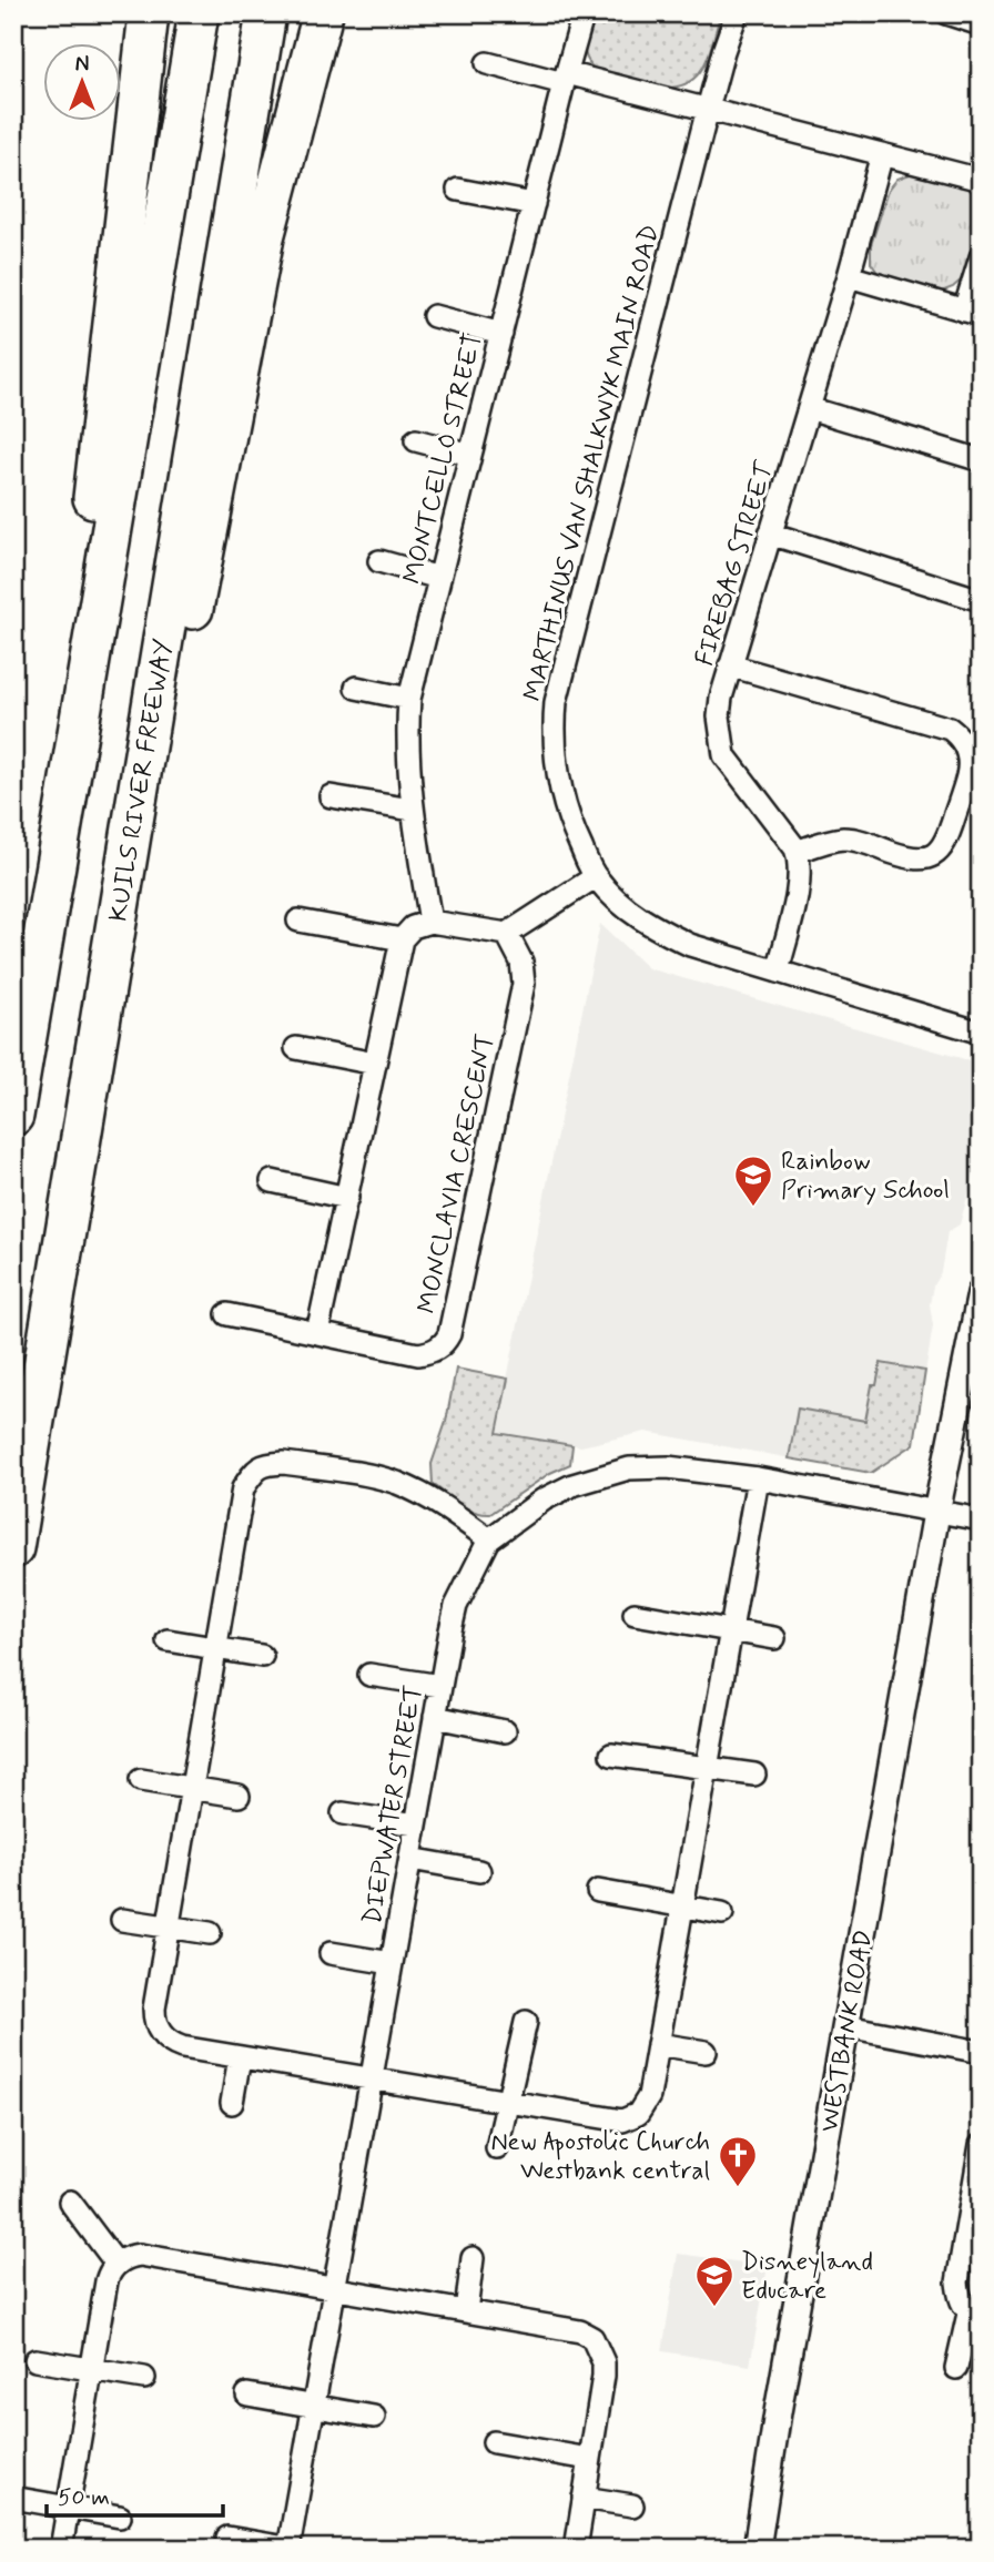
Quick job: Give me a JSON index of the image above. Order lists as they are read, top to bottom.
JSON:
{
  "streets": {
    "highway": ["KUILS RIVER FREEWAY"],
    "street": [
      "MONTCELLO STREET",
      "MARTHINUS VAN SHALKWYK MAIN ROAD",
      "FIREBAG STREET",
      "MONCLAVIA CRESCENT",
      "DIEPWATER STREET",
      "WESTBANK ROAD"
    ]
  },
  "crossings": [
    ["DIEPWATER STREET", "WESTBANK ROAD"]
  ],
  "places": {
    "school or university": ["Rainbow Primary School", "Disneyland Educare"],
    "church": ["New Apostolic Church Westbank central"]
  },
  "scale_bar": "50 m",
  "north": "top"
}
